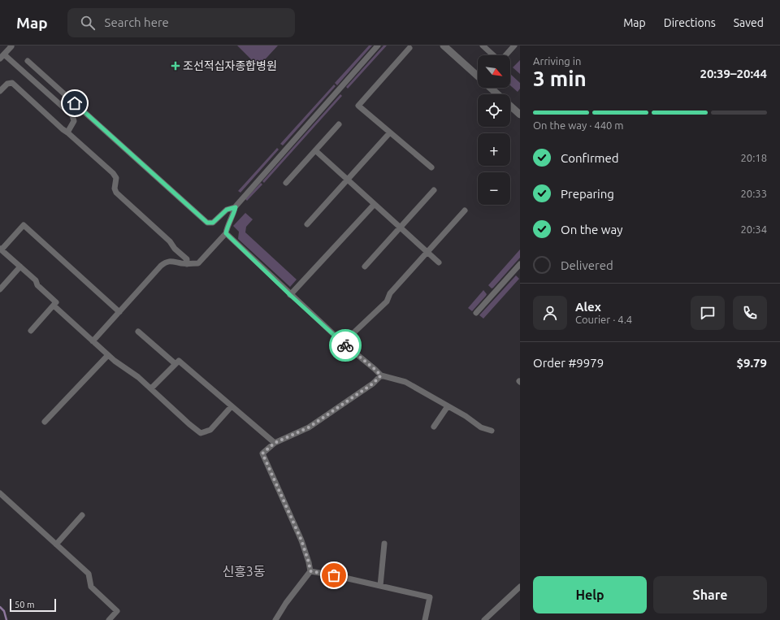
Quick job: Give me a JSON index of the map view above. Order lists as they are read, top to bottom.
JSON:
{
  "districts": ["신흥3동"],
  "places": {
    "health": ["조선적십자종합병원"]
  },
  "scale_bar": "50 m",
  "north": "bottom right",
  "page": {
    "header": "Map",
    "search": "Search here",
    "nav": ["Map", "Directions", "Saved"],
    "heading": ["3 min", "Arriving in", "20:39–20:44"],
    "panel": [
      "Alex",
      "Courier · 4.4",
      "Order #9979",
      "$9.79"
    ],
    "map_buttons": ["+", "−"],
    "bar": "On the way · 440 m",
    "list": [
      ["Confirmed", "20:18"],
      ["Preparing", "20:33"],
      ["On the way", "20:34"],
      "Delivered"
    ],
    "buttons": ["Help", "Share"],
    "scale": "50 m"
  }
}
